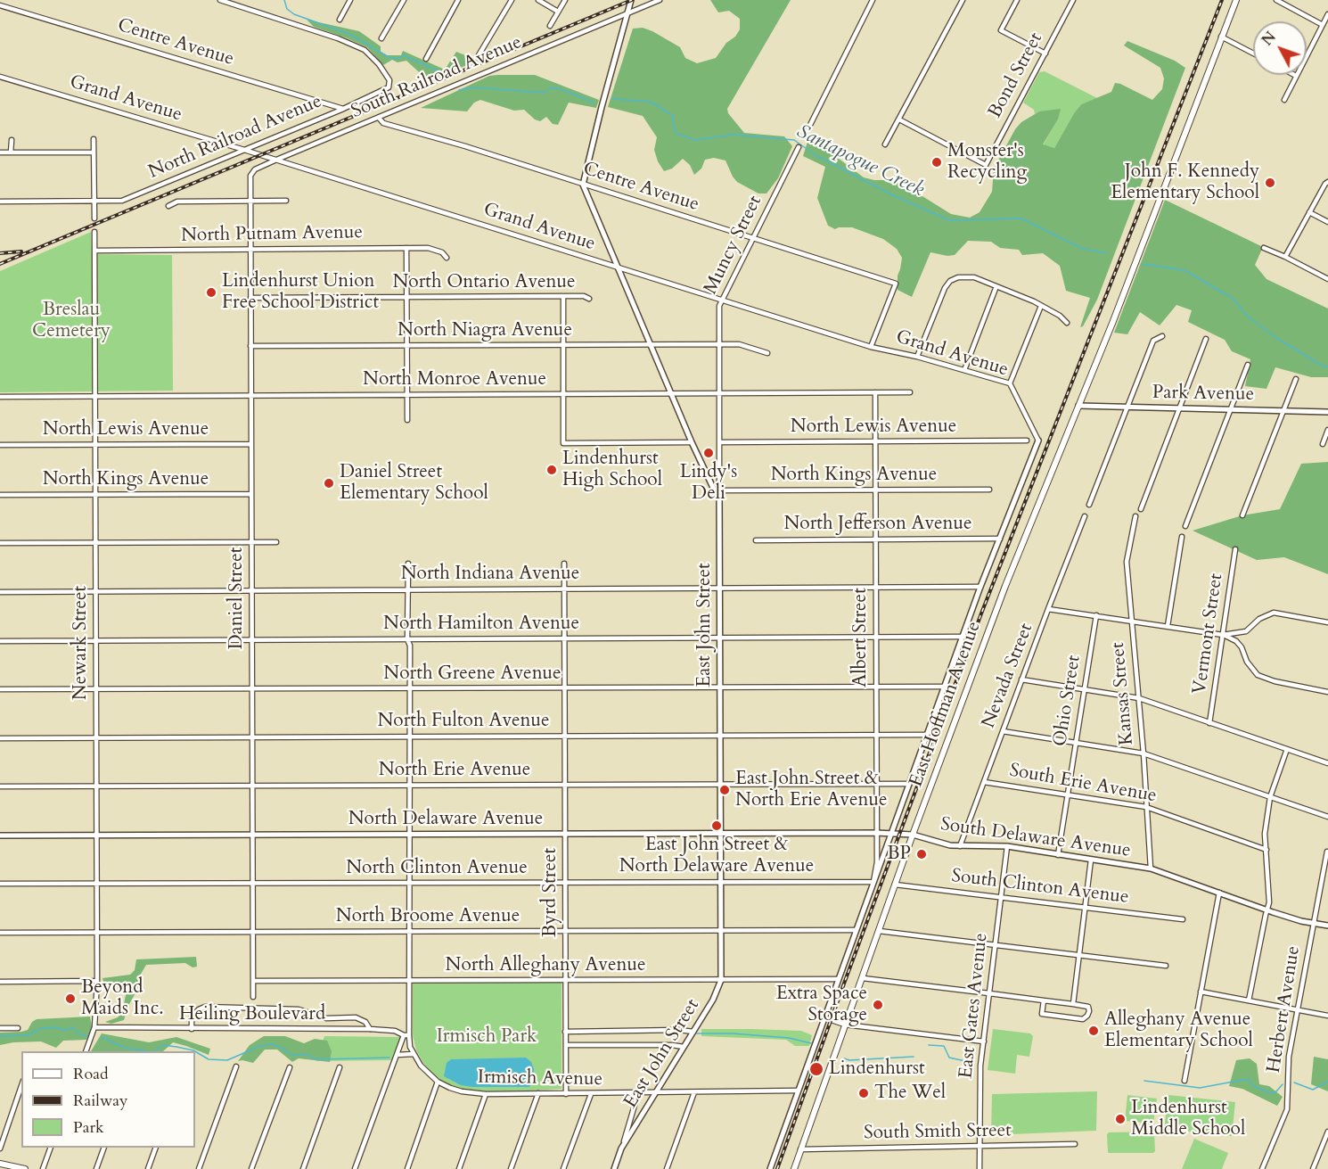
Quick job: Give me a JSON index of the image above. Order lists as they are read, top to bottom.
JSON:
{
  "streets": {
    "main road": ["East Hoffman Avenue"],
    "street": [
      "Centre Avenue",
      "Bond Street",
      "South Railroad Avenue",
      "Grand Avenue",
      "North Railroad Avenue",
      "North Putnam Avenue",
      "Muncy Street",
      "North Ontario Avenue",
      "North Niagra Avenue",
      "North Monroe Avenue",
      "Park Avenue",
      "North Lewis Avenue",
      "North Kings Avenue",
      "North Jefferson Avenue",
      "North Indiana Avenue",
      "Daniel Street",
      "North Hamilton Avenue",
      "East John Street",
      "Vermont Street",
      "Albert Street",
      "Newark Street",
      "North Greene Avenue",
      "Nevada Street",
      "Kansas Street",
      "Ohio Street",
      "North Fulton Avenue",
      "North Erie Avenue",
      "South Erie Avenue",
      "North Delaware Avenue",
      "South Delaware Avenue",
      "North Clinton Avenue",
      "South Clinton Avenue",
      "Byrd Street",
      "North Broome Avenue",
      "North Alleghany Avenue",
      "East Gates Avenue",
      "Herbert Avenue",
      "Heiling Boulevard",
      "Irmisch Avenue",
      "South Smith Street"
    ]
  },
  "crossings": [
    ["Centre Avenue", "South Railroad Avenue"],
    ["Centre Avenue", "Grand Avenue"],
    ["Centre Avenue", "North Railroad Avenue"],
    ["Centre Avenue", "Muncy Street"],
    ["South Railroad Avenue", "Grand Avenue"],
    ["South Railroad Avenue", "Daniel Street"],
    ["Grand Avenue", "North Railroad Avenue"],
    ["Grand Avenue", "Muncy Street"],
    ["Grand Avenue", "East Hoffman Avenue"],
    ["North Putnam Avenue", "Daniel Street"],
    ["North Putnam Avenue", "Newark Street"],
    ["Muncy Street", "North Niagra Avenue"],
    ["Muncy Street", "North Monroe Avenue"],
    ["Muncy Street", "North Lewis Avenue"],
    ["Muncy Street", "North Kings Avenue"],
    ["Muncy Street", "East John Street"],
    ["North Ontario Avenue", "Daniel Street"],
    ["North Niagra Avenue", "Daniel Street"],
    ["North Monroe Avenue", "Daniel Street"],
    ["North Monroe Avenue", "Albert Street"],
    ["North Monroe Avenue", "Newark Street"],
    ["Park Avenue", "East Hoffman Avenue"],
    ["North Lewis Avenue", "Daniel Street"],
    ["North Lewis Avenue", "Albert Street"],
    ["North Lewis Avenue", "Newark Street"],
    ["North Kings Avenue", "Daniel Street"],
    ["North Kings Avenue", "East John Street"],
    ["North Kings Avenue", "Albert Street"],
    ["North Kings Avenue", "Newark Street"],
    ["North Jefferson Avenue", "Albert Street"],
    ["North Jefferson Avenue", "East Hoffman Avenue"],
    ["North Indiana Avenue", "Daniel Street"],
    ["North Indiana Avenue", "East John Street"],
    ["North Indiana Avenue", "Albert Street"],
    ["North Indiana Avenue", "Newark Street"],
    ["North Indiana Avenue", "East Hoffman Avenue"],
    ["North Indiana Avenue", "Byrd Street"],
    ["Daniel Street", "North Hamilton Avenue"],
    ["Daniel Street", "North Greene Avenue"],
    ["Daniel Street", "North Fulton Avenue"],
    ["Daniel Street", "North Erie Avenue"],
    ["Daniel Street", "North Delaware Avenue"],
    ["Daniel Street", "North Clinton Avenue"],
    ["Daniel Street", "North Broome Avenue"],
    ["Daniel Street", "North Alleghany Avenue"],
    ["North Hamilton Avenue", "East John Street"],
    ["North Hamilton Avenue", "Albert Street"],
    ["North Hamilton Avenue", "Newark Street"],
    ["North Hamilton Avenue", "East Hoffman Avenue"],
    ["North Hamilton Avenue", "Byrd Street"],
    ["East John Street", "North Greene Avenue"],
    ["East John Street", "North Fulton Avenue"],
    ["East John Street", "North Erie Avenue"],
    ["East John Street", "North Delaware Avenue"],
    ["East John Street", "North Clinton Avenue"],
    ["East John Street", "North Broome Avenue"],
    ["East John Street", "North Alleghany Avenue"],
    ["East John Street", "Irmisch Avenue"],
    ["Albert Street", "North Greene Avenue"],
    ["Albert Street", "East Hoffman Avenue"],
    ["Albert Street", "North Fulton Avenue"],
    ["Albert Street", "North Erie Avenue"],
    ["Albert Street", "North Delaware Avenue"],
    ["Albert Street", "North Clinton Avenue"],
    ["Newark Street", "North Greene Avenue"],
    ["Newark Street", "North Fulton Avenue"],
    ["Newark Street", "North Erie Avenue"],
    ["Newark Street", "North Delaware Avenue"],
    ["Newark Street", "North Clinton Avenue"],
    ["Newark Street", "North Broome Avenue"],
    ["Newark Street", "Heiling Boulevard"],
    ["North Greene Avenue", "East Hoffman Avenue"],
    ["North Greene Avenue", "Byrd Street"],
    ["Nevada Street", "South Erie Avenue"],
    ["Nevada Street", "South Delaware Avenue"],
    ["Kansas Street", "South Erie Avenue"],
    ["Kansas Street", "South Delaware Avenue"],
    ["Ohio Street", "South Erie Avenue"],
    ["Ohio Street", "South Delaware Avenue"],
    ["East Hoffman Avenue", "North Fulton Avenue"],
    ["East Hoffman Avenue", "North Erie Avenue"],
    ["East Hoffman Avenue", "North Delaware Avenue"],
    ["East Hoffman Avenue", "South Delaware Avenue"],
    ["East Hoffman Avenue", "North Clinton Avenue"],
    ["East Hoffman Avenue", "South Clinton Avenue"],
    ["East Hoffman Avenue", "North Broome Avenue"],
    ["East Hoffman Avenue", "North Alleghany Avenue"],
    ["East Hoffman Avenue", "Irmisch Avenue"],
    ["East Hoffman Avenue", "South Smith Street"],
    ["North Fulton Avenue", "Byrd Street"],
    ["North Erie Avenue", "Byrd Street"],
    ["North Delaware Avenue", "South Delaware Avenue"],
    ["North Delaware Avenue", "Byrd Street"],
    ["South Delaware Avenue", "East Gates Avenue"],
    ["South Delaware Avenue", "Herbert Avenue"],
    ["North Clinton Avenue", "Byrd Street"],
    ["South Clinton Avenue", "East Gates Avenue"],
    ["Byrd Street", "North Broome Avenue"],
    ["Byrd Street", "North Alleghany Avenue"],
    ["Byrd Street", "Irmisch Avenue"],
    ["East Gates Avenue", "South Smith Street"],
    ["Heiling Boulevard", "Irmisch Avenue"]
  ],
  "water": ["Santapogue Creek"],
  "parks": ["Breslau Cemetery", "Irmisch Park"],
  "places": [
    "Monster's Recycling",
    "John F. Kennedy Elementary School",
    "Lindenhurst Union Free School District",
    "Lindy's Deli",
    "Lindenhurst High School",
    "Daniel Street Elementary School",
    "East John Street & North Erie Avenue",
    "East John Street & North Delaware Avenue",
    "BP",
    "Beyond Maids Inc.",
    "Extra Space Storage",
    "Alleghany Avenue Elementary School",
    "Lindenhurst",
    "The Wel",
    "Lindenhurst Middle School"
  ],
  "legend": ["Road", "Railway", "Park"],
  "north": "top left"
}
